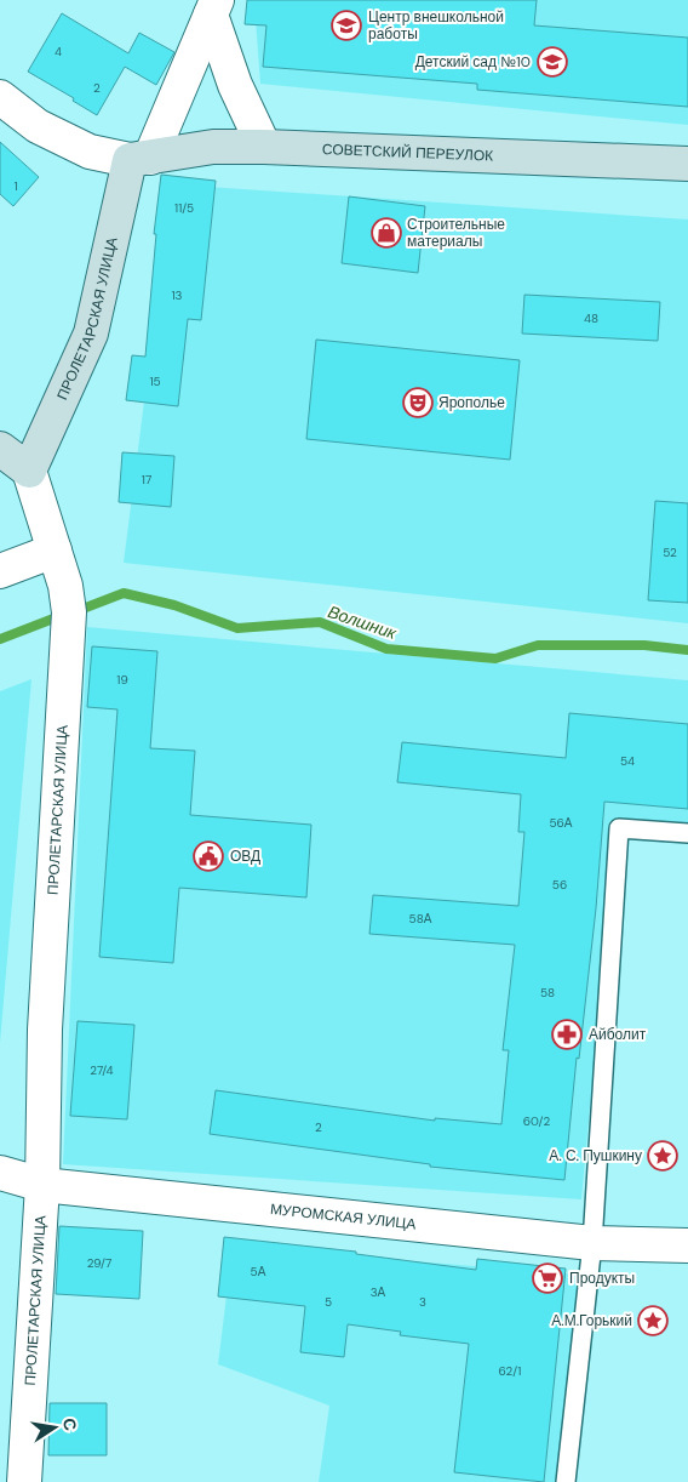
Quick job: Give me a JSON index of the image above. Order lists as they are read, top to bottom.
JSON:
{
  "streets": {
    "street": ["СОВЕТСКИЙ ПЕРЕУЛОК", "ПРОЛЕТАРСКАЯ УЛИЦА", "МУРОМСКАЯ УЛИЦА"]
  },
  "crossings": [
    ["СОВЕТСКИЙ ПЕРЕУЛОК", "ПРОЛЕТАРСКАЯ УЛИЦА"],
    ["ПРОЛЕТАРСКАЯ УЛИЦА", "МУРОМСКАЯ УЛИЦА"]
  ],
  "water": ["Волшник"],
  "places": {
    "school or university": ["Центр внешкольной работы", "Детский сад №10"],
    "shop": ["Строительные материалы"],
    "theatre": ["Ярополье"],
    "public building": ["ОВД"],
    "pharmacy": ["Айболит"],
    "place": ["А. С. Пушкину", "А.М.Горький"],
    "supermarket": ["Продукты"]
  },
  "house_numbers": [
    "4",
    "2",
    "1",
    "11/5",
    "13",
    "48",
    "15",
    "17",
    "52",
    "19",
    "54",
    "56А",
    "56",
    "58А",
    "58",
    "27/4",
    "60/2",
    "2",
    "29/7",
    "5А",
    "3А",
    "5",
    "3",
    "62/1"
  ],
  "north": "right"
}
